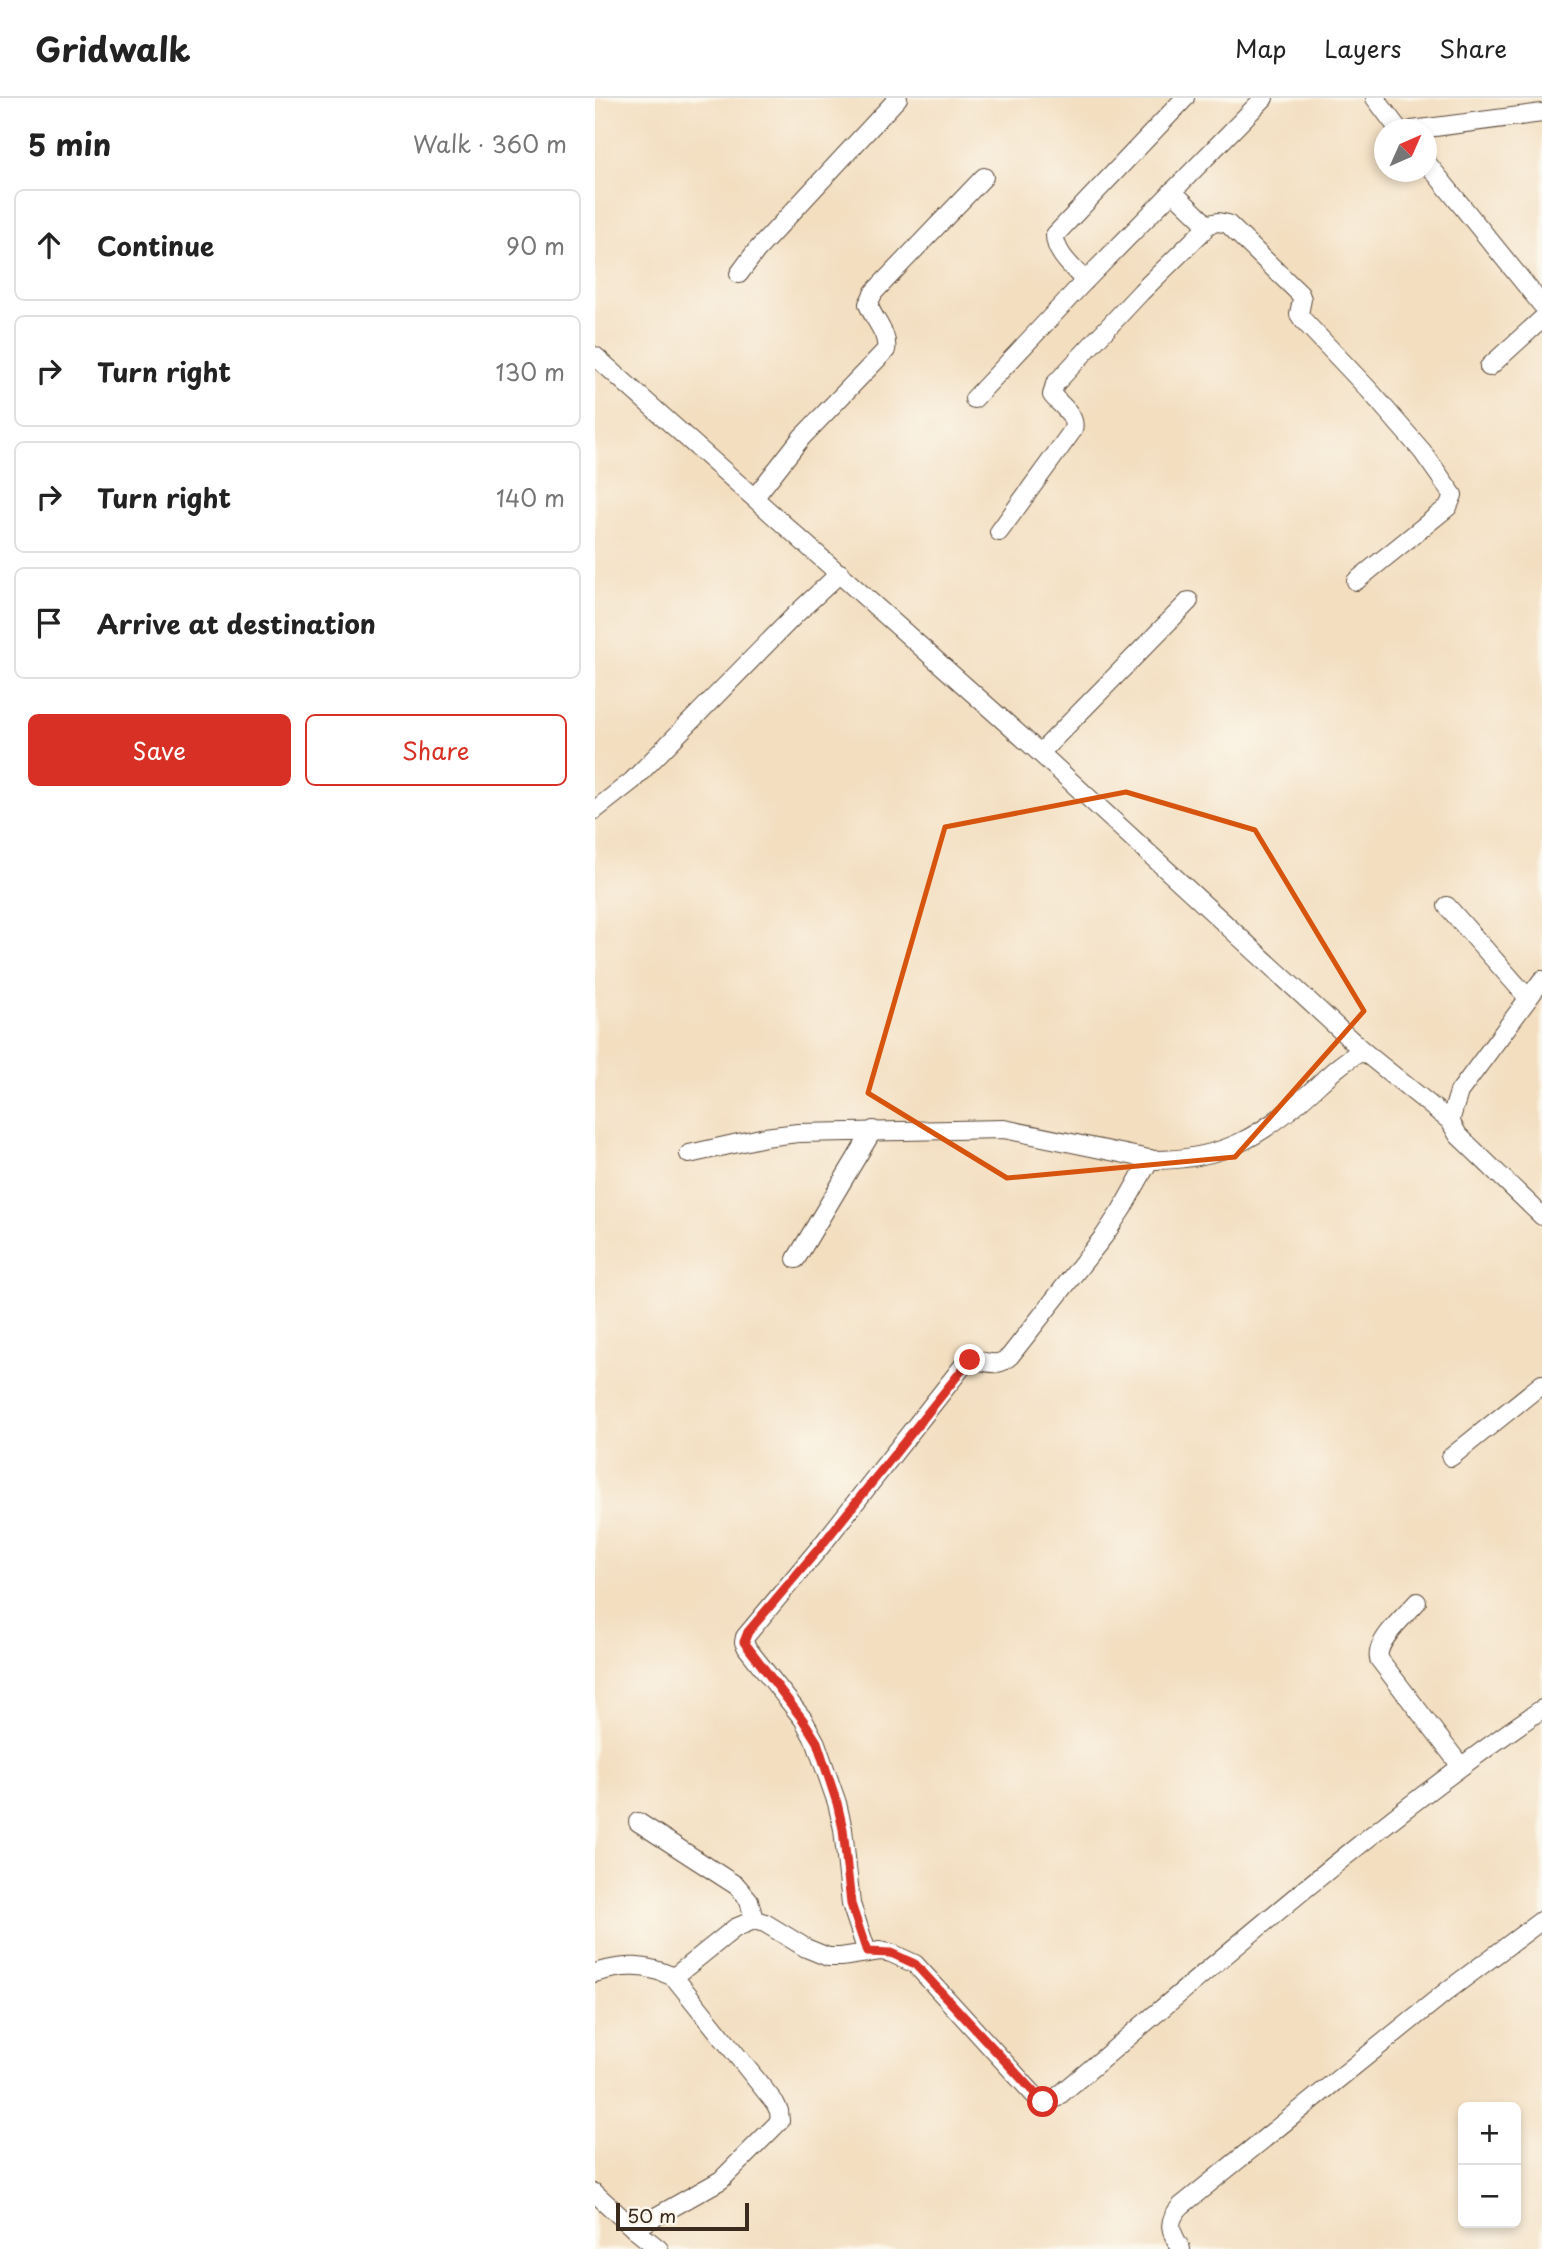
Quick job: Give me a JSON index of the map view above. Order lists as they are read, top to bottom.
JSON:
{
  "scale_bar": "50 m",
  "north": "top right",
  "page": {
    "header": "Gridwalk",
    "nav": ["Map", "Layers", "Share"],
    "heading": ["5 min", "Walk · 360 m"],
    "list": [
      ["Continue", "90 m"],
      ["Turn right", "130 m"],
      ["Turn right", "140 m"],
      "Arrive at destination"
    ],
    "buttons": ["Save", "Share"],
    "map_buttons": ["+", "−"],
    "scale": "50 m"
  }
}
